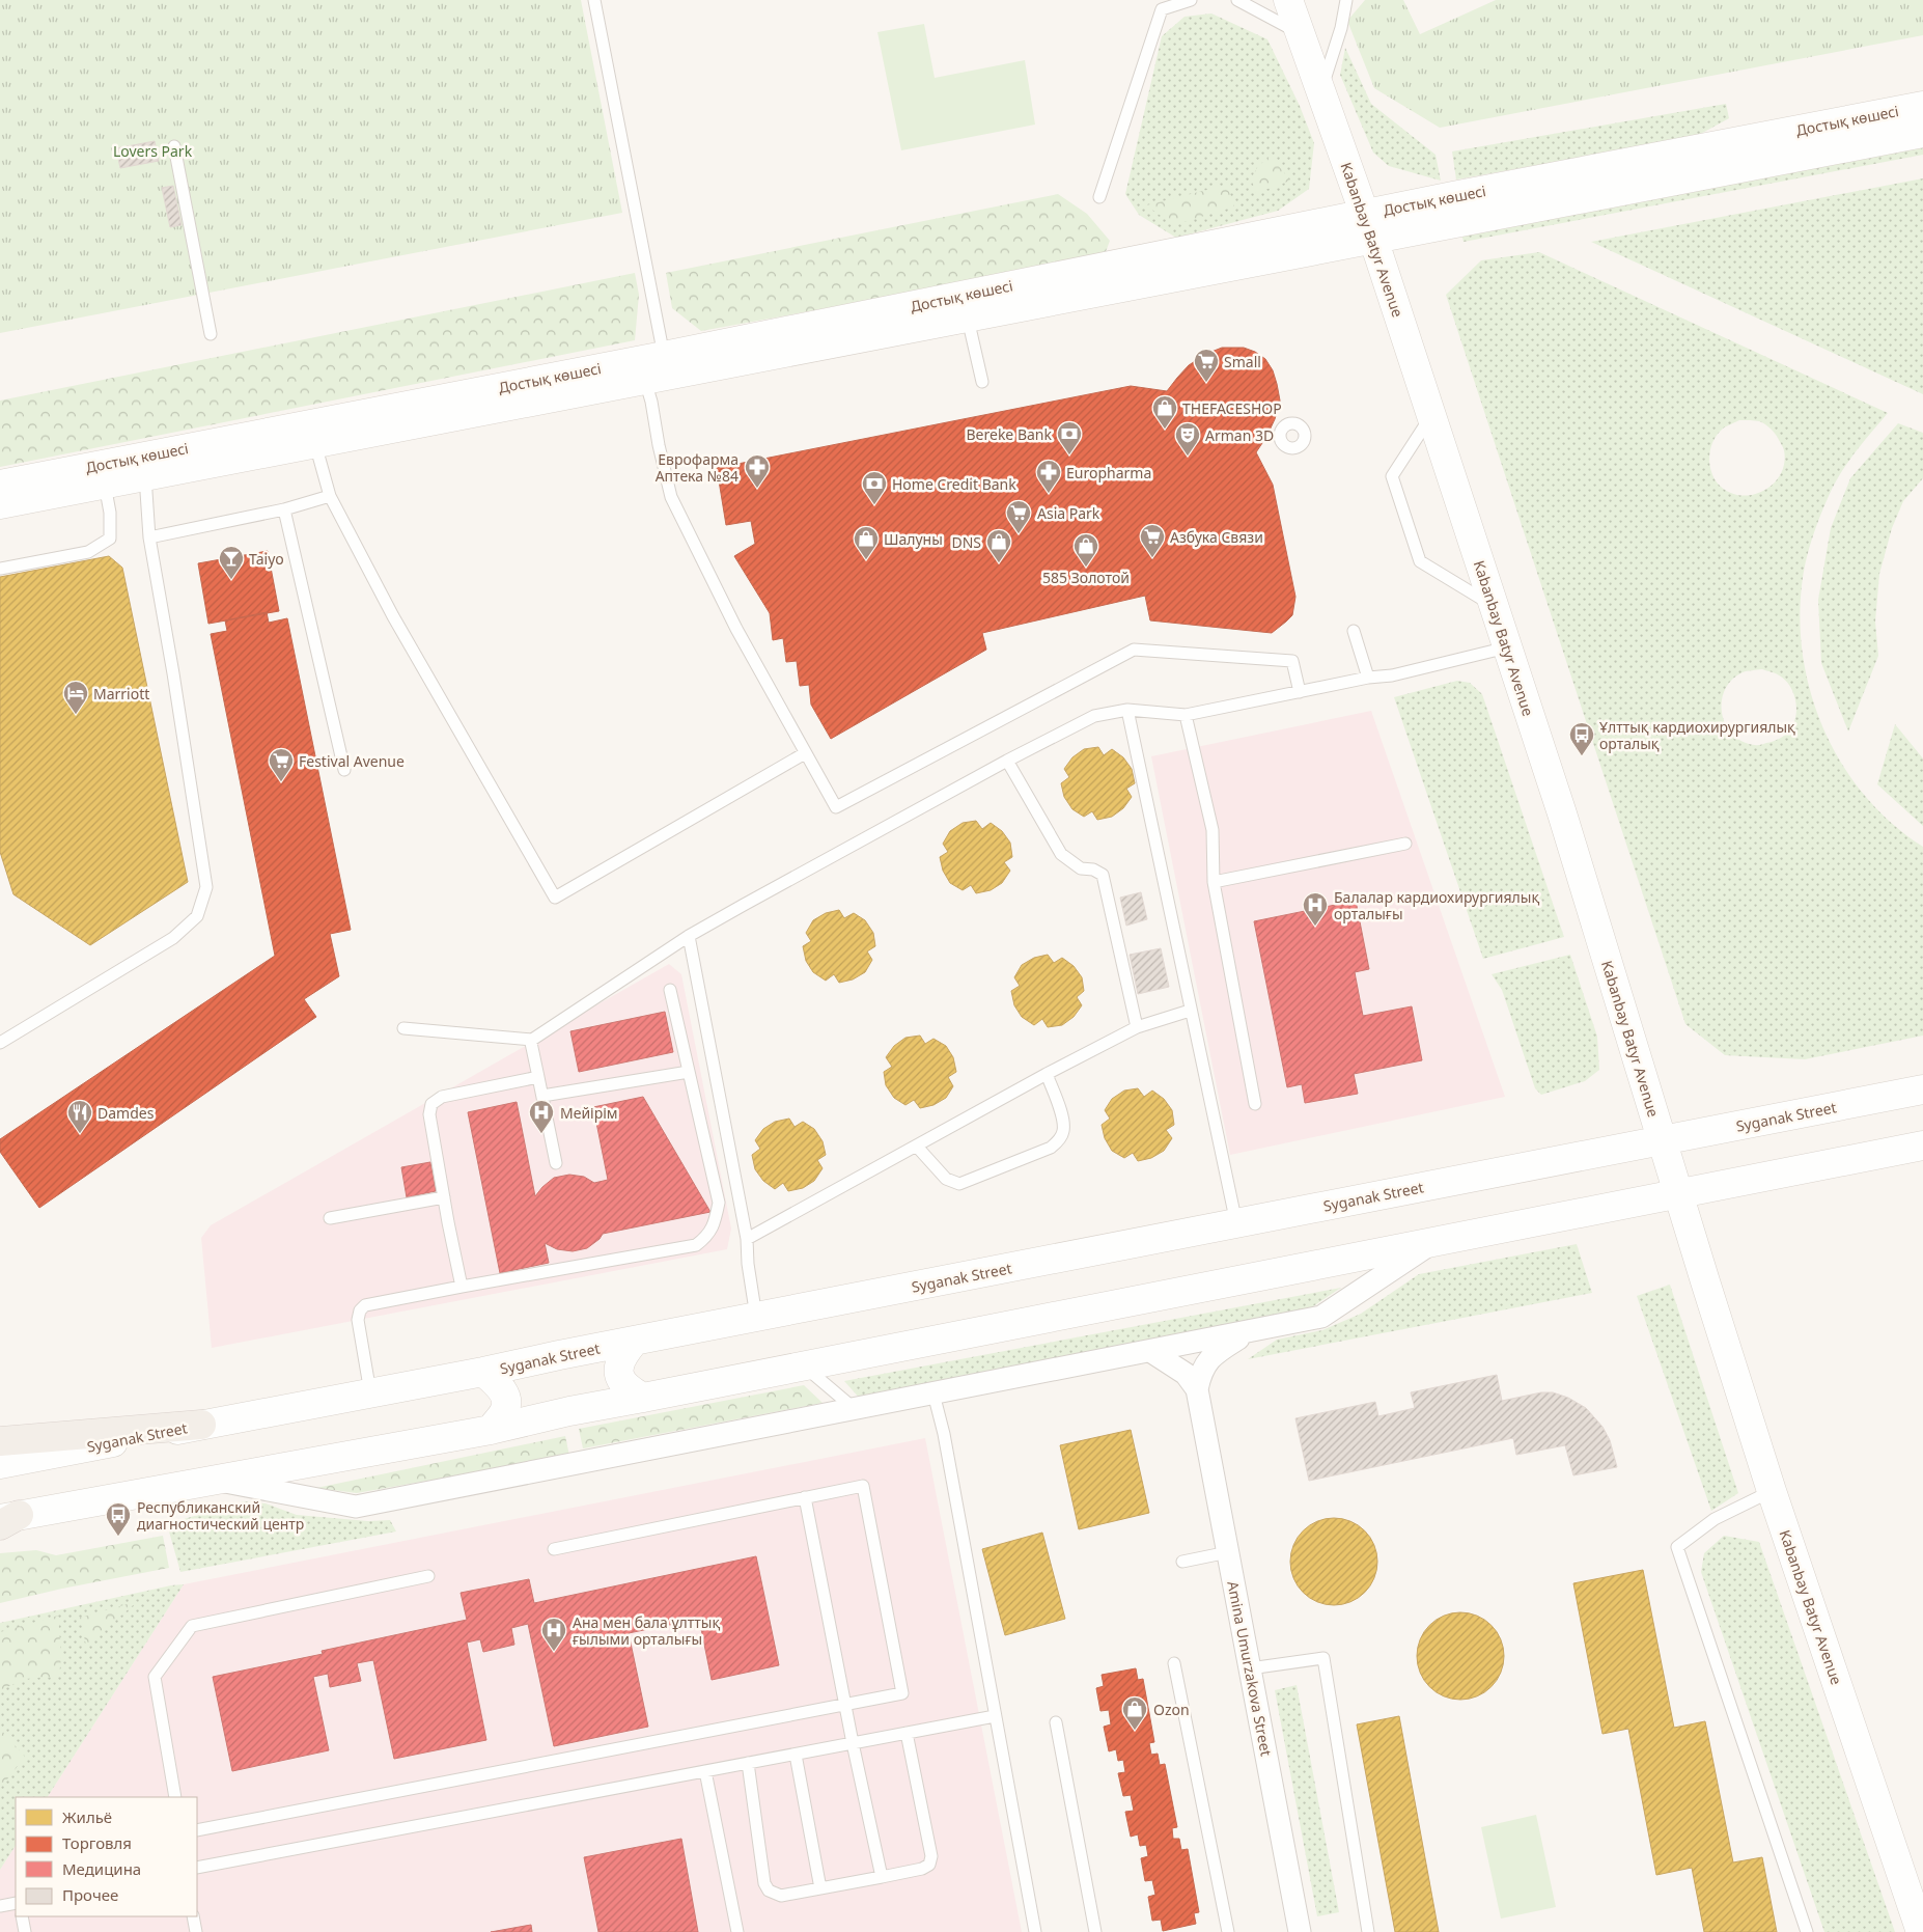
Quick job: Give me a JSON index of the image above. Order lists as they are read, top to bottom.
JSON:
{
  "streets": {
    "main road": ["Достық көшесі", "Kabanbay Batyr Avenue", "Syganak Street"],
    "street": ["Amina Umurzakova Street"]
  },
  "crossings": [
    ["Достық көшесі", "Kabanbay Batyr Avenue"],
    ["Kabanbay Batyr Avenue", "Syganak Street"]
  ],
  "parks": ["Lovers Park"],
  "places": {
    "supermarket": [
      "Small",
      "Asia Park",
      "Азбука Связи",
      "Festival Avenue"
    ],
    "shop": [
      "THEFACESHOP",
      "Шалуны",
      "DNS",
      "585 Золотой",
      "Ozon"
    ],
    "bank": ["Bereke Bank", "Home Credit Bank"],
    "theatre": ["Arman 3D"],
    "pharmacy": ["Еврофарма Аптека №84", "Europharma"],
    "bar": ["Taiyo"],
    "hotel": ["Marriott"],
    "bus stop": ["Ұлттық кардиохирургиялық орталық", "Республиканский диагностический центр"],
    "hospital": ["Балалар кардиохирургиялық орталығы", "Мейірім", "Ана мен бала ұлттық ғылыми орталығы"],
    "restaurant": ["Damdes"]
  },
  "legend": [
    "Жильё",
    "Торговля",
    "Медицина",
    "Прочее"
  ]
}
